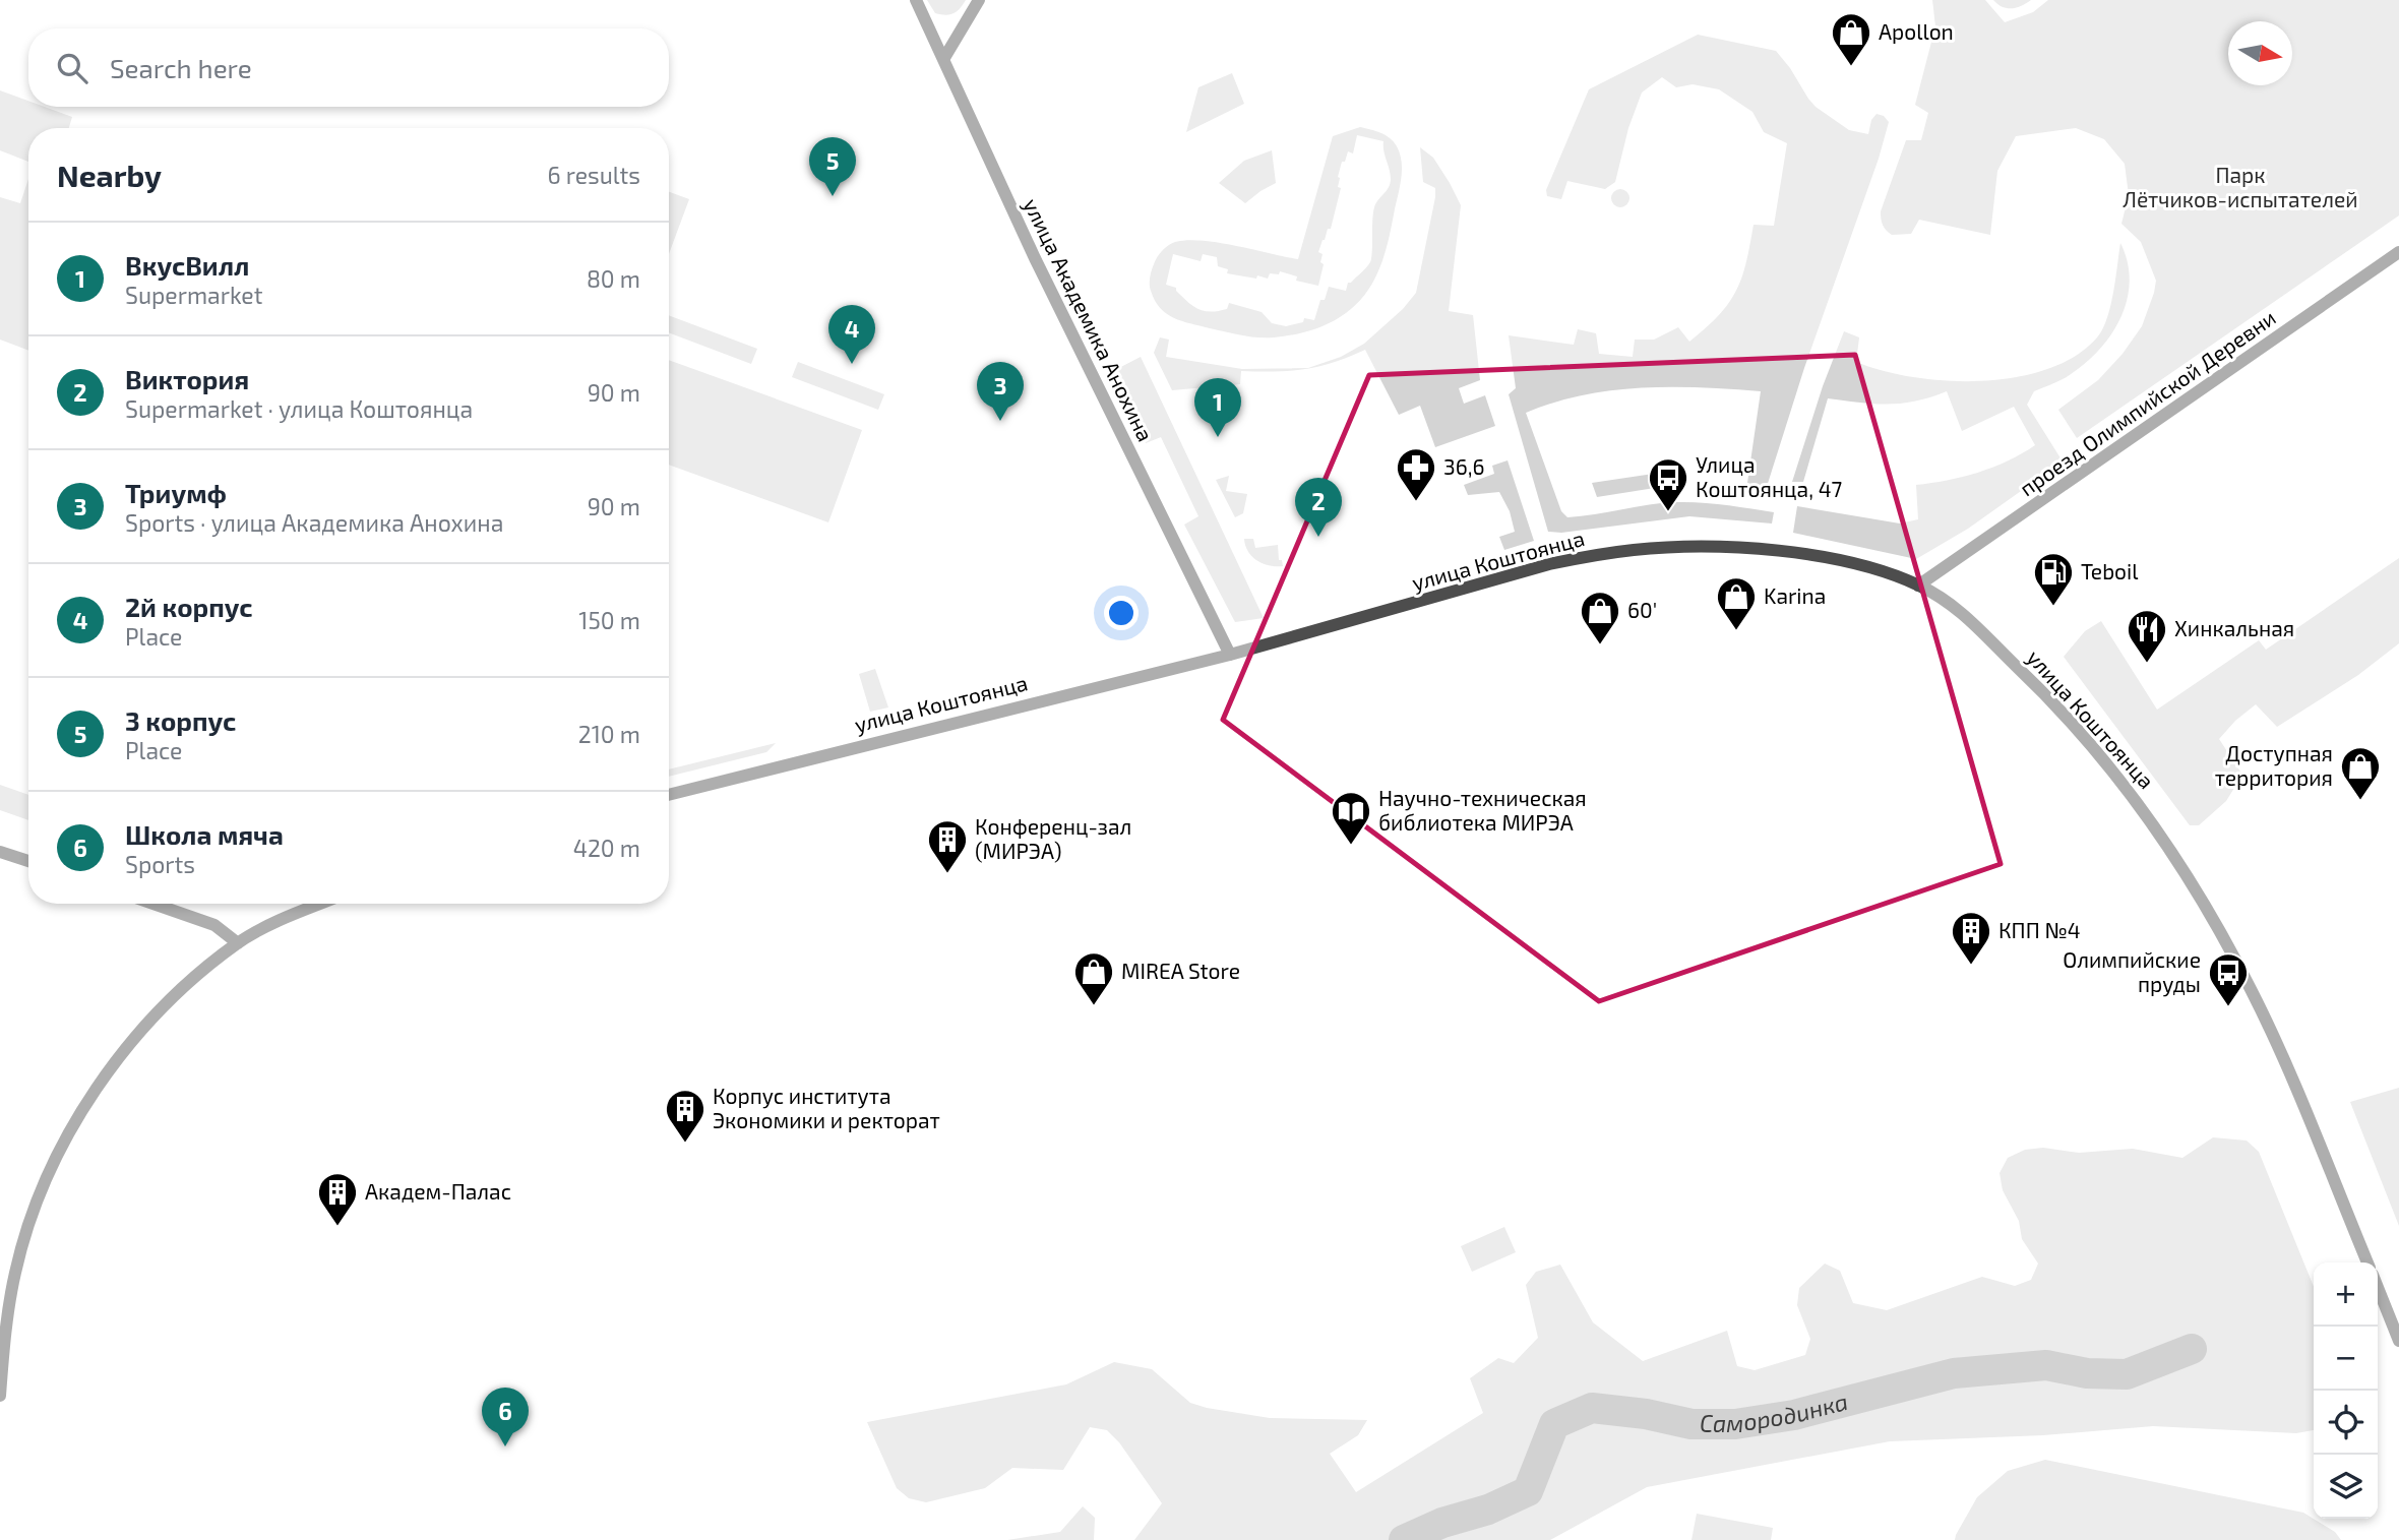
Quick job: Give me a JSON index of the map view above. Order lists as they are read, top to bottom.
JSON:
{
  "streets": {
    "street": ["улица Академика Анохина", "проезд Олимпийской Деревни", "улица Коштоянца"]
  },
  "crossings": [
    ["улица Академика Анохина", "улица Коштоянца"],
    ["проезд Олимпийской Деревни", "улица Коштоянца"]
  ],
  "water": ["Самородинка"],
  "parks": ["Парк Лётчиков-испытателей"],
  "places": {
    "shop": [
      "Apollon",
      "Karina",
      "60'",
      "Доступная территория",
      "MIREA Store"
    ],
    "pharmacy": ["36,6"],
    "bus stop": ["Улица Коштоянца, 47", "Олимпийские пруды"],
    "fuel station": ["Teboil"],
    "restaurant": ["Хинкальная"],
    "library": ["Научно-техническая библиотека МИРЭА"],
    "building": [
      "Конференц-зал (МИРЭА)",
      "КПП №4",
      "Корпус института Экономики и ректорат",
      "Академ-Палас"
    ]
  },
  "north": "right",
  "page": {
    "search": "Search here",
    "heading": ["Nearby", "6 results"],
    "pins": [
      "5",
      "4",
      "3",
      "1",
      "2",
      "6"
    ],
    "list": [
      {
        "mark": "1",
        "name": "ВкусВилл",
        "note": "Supermarket",
        "value": "80 m"
      },
      {
        "mark": "2",
        "name": "Виктория",
        "note": "Supermarket · улица Коштоянца",
        "value": "90 m"
      },
      {
        "mark": "3",
        "name": "Триумф",
        "note": "Sports · улица Академика Анохина",
        "value": "90 m"
      },
      {
        "mark": "4",
        "name": "2й корпус",
        "note": "Place",
        "value": "150 m"
      },
      {
        "mark": "5",
        "name": "3 корпус",
        "note": "Place",
        "value": "210 m"
      },
      {
        "mark": "6",
        "name": "Школа мяча",
        "note": "Sports",
        "value": "420 m"
      }
    ],
    "map_buttons": ["+", "−"]
  }
}
